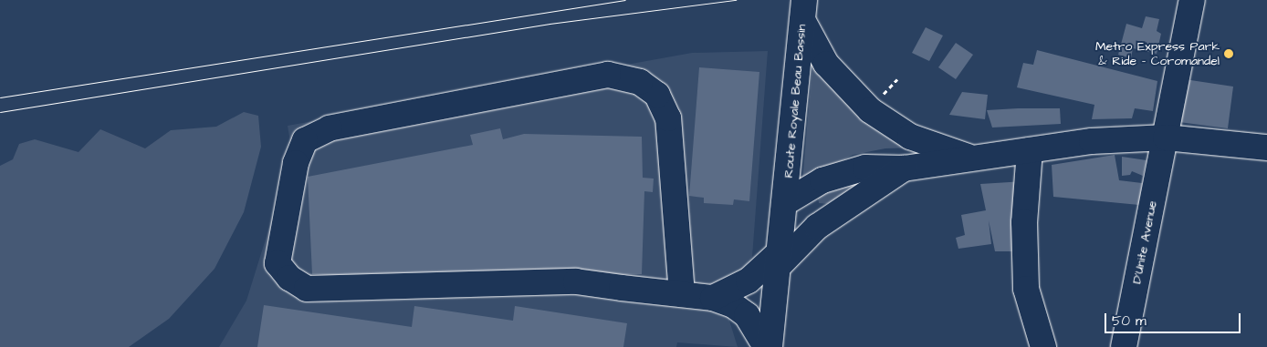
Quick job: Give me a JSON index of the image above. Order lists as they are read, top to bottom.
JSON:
{
  "streets": {
    "main road": ["Route Royale Beau Bassin", "D'Unite Avenue"]
  },
  "places": ["Metro Express Park & Ride - Coromandel"],
  "scale_bar": "50 m"
}
